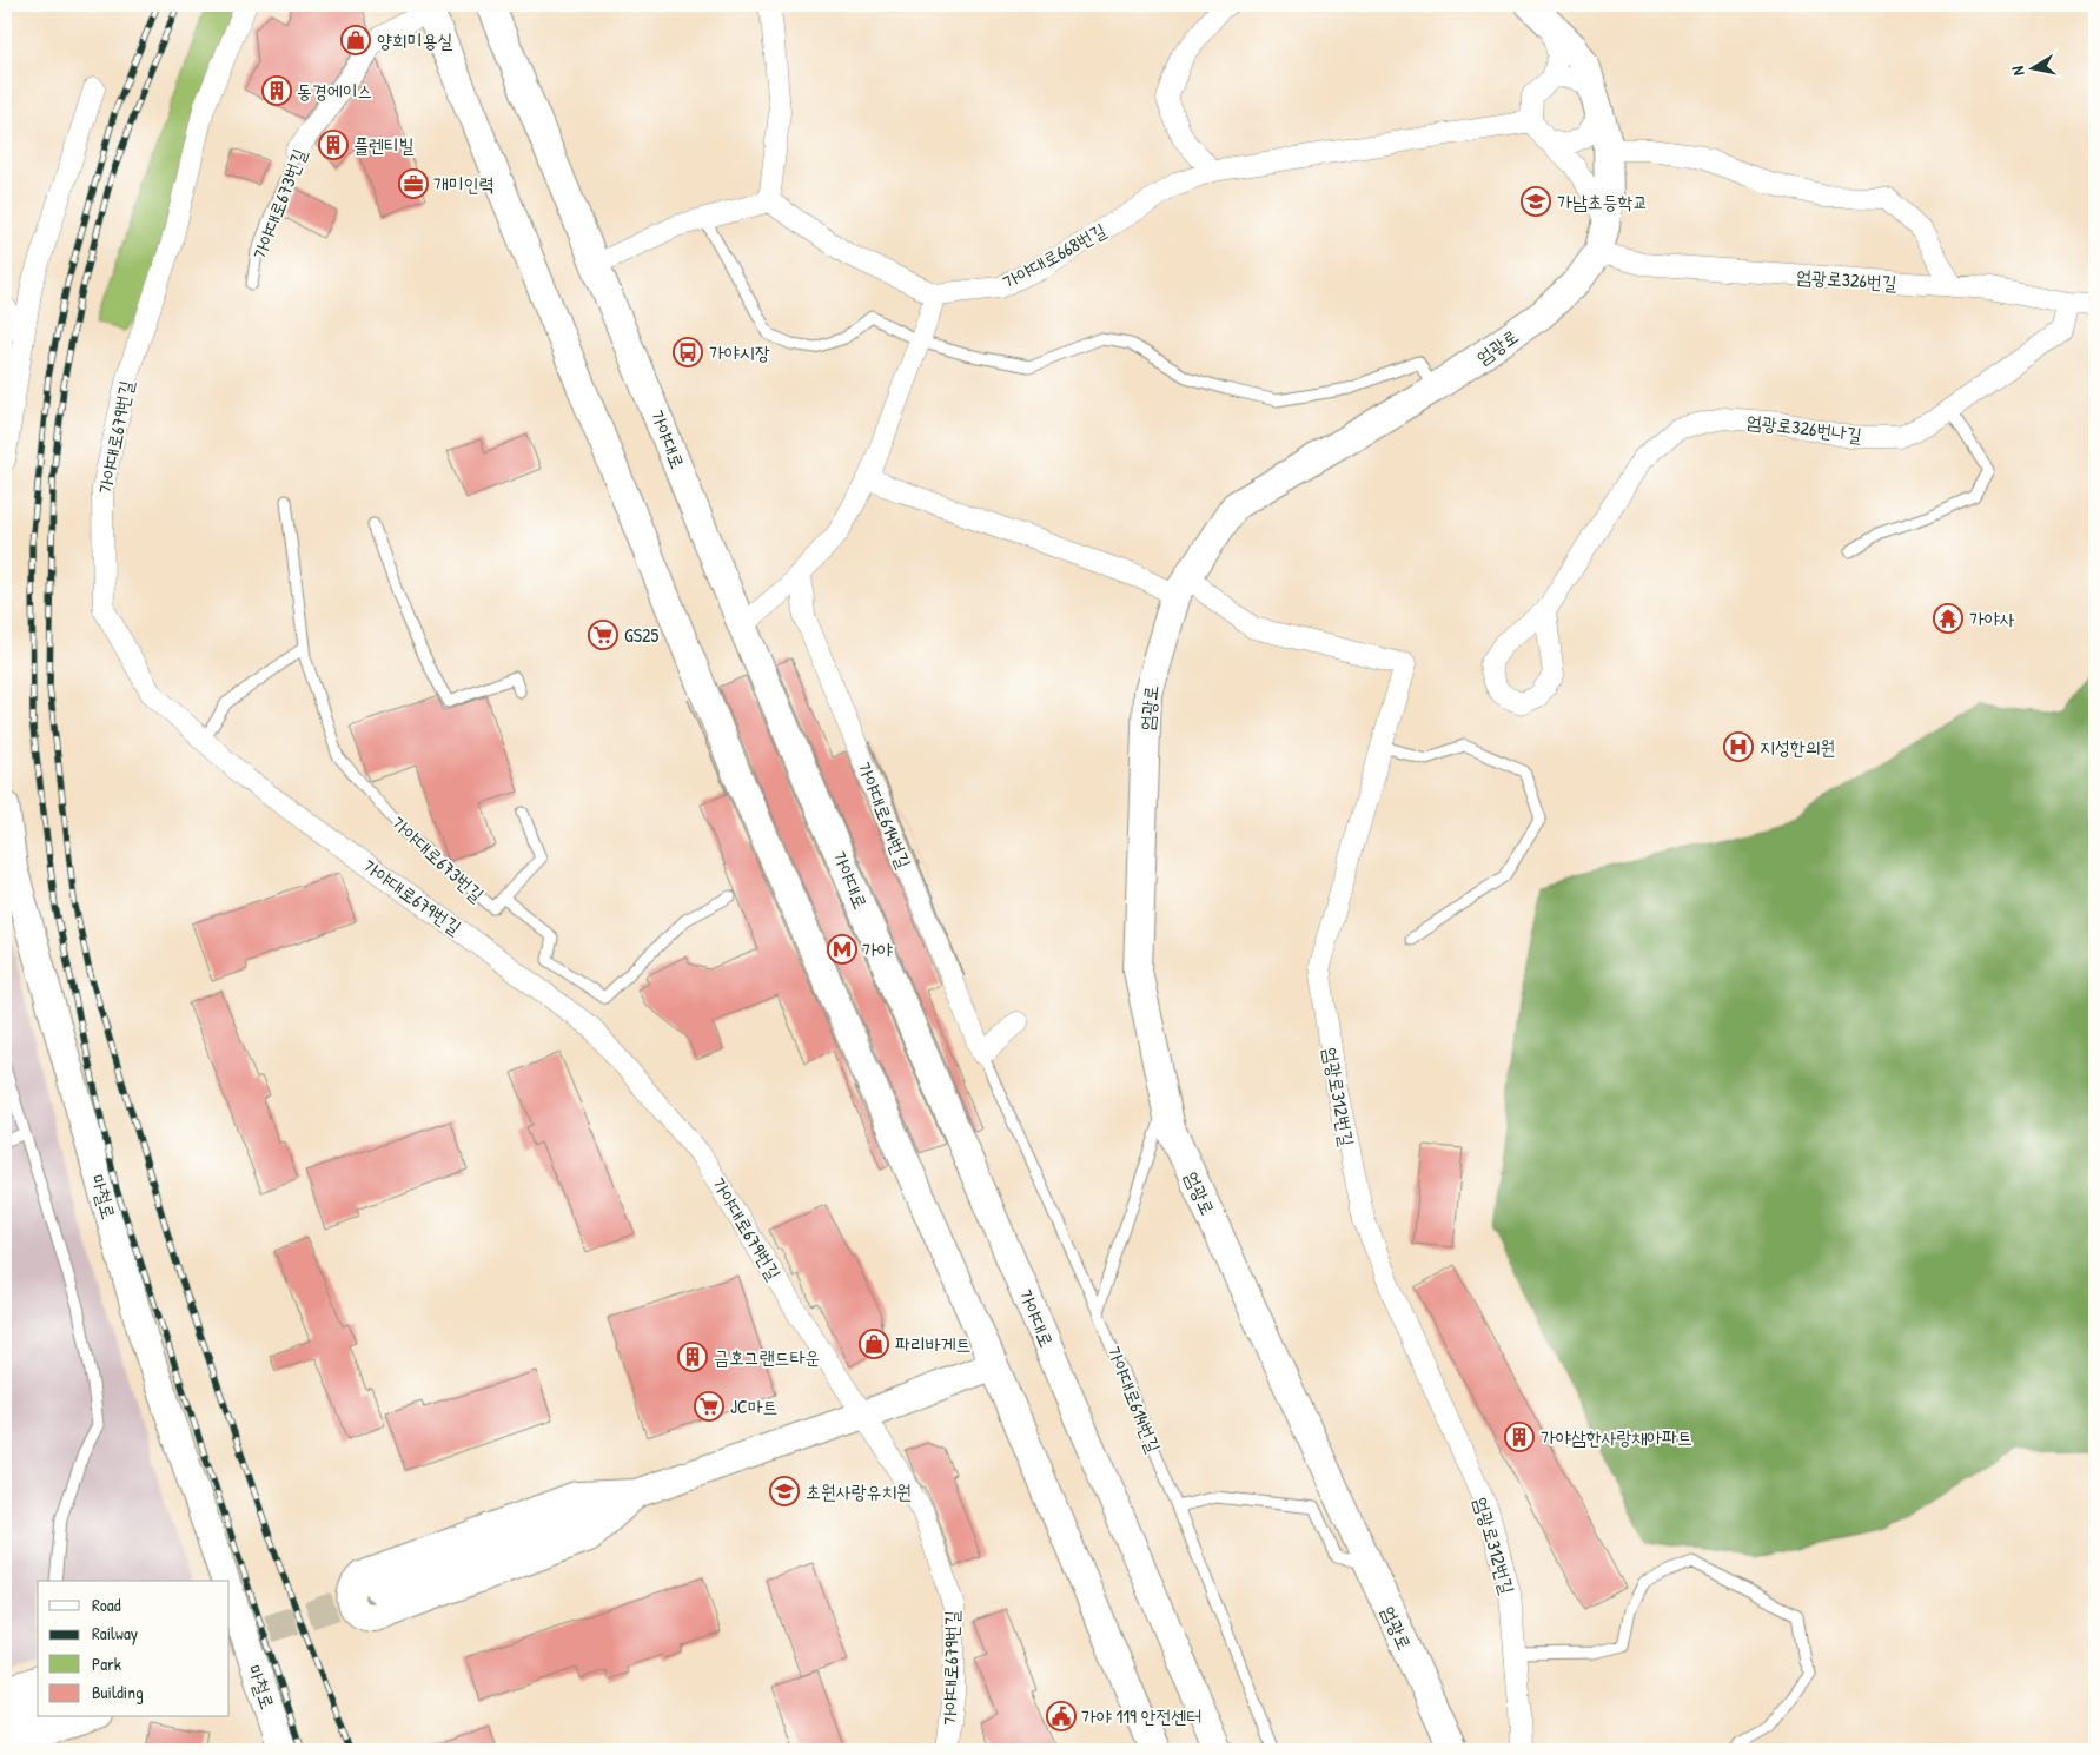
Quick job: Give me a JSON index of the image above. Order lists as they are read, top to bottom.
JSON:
{
  "streets": {
    "main road": ["엄광로", "가야대로", "마철로"],
    "street": [
      "가야대로673번길",
      "가야대로668번길",
      "엄광로326번길",
      "엄광로326번나길",
      "가야대로679번길",
      "가야대로614번길",
      "엄광로312번길"
    ]
  },
  "crossings": [
    ["가야대로668번길", "엄광로"],
    ["엄광로326번길", "엄광로"],
    ["엄광로326번길", "엄광로326번나길"],
    ["엄광로", "엄광로312번길"]
  ],
  "places": {
    "shop": ["양희미용실", "파리바게트"],
    "building": [
      "동경에이스",
      "플렌티빌",
      "금호그랜드타운",
      "가야삼한사랑채아파트"
    ],
    "office": ["개미인력"],
    "school or university": ["가남초등학교", "초원사랑유치원"],
    "bus stop": ["가야시장"],
    "temple": ["가야사"],
    "supermarket": ["GS25", "JC마트"],
    "hospital": ["지성한의원"],
    "metro station": ["가야"],
    "public building": ["가야 119 안전센터"]
  },
  "legend": [
    "Road",
    "Railway",
    "Park",
    "Building"
  ],
  "north": "left"
}
